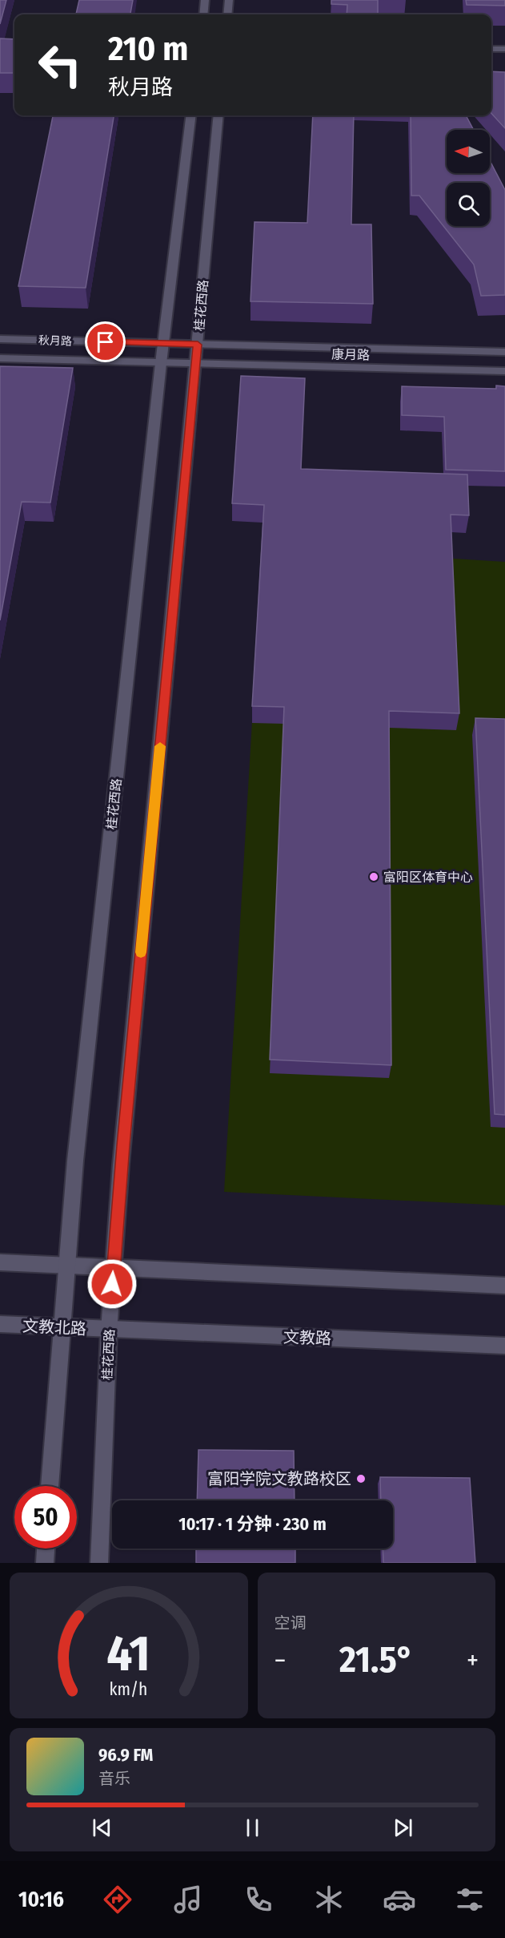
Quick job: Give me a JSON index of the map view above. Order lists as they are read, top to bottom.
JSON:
{
  "streets": {
    "main road": [
      "桂花西路",
      "秋月路",
      "康月路",
      "文教北路",
      "文教路"
    ]
  },
  "crossings": [
    ["桂花西路", "秋月路"],
    ["桂花西路", "康月路"],
    ["桂花西路", "文教北路"],
    ["桂花西路", "文教路"],
    ["秋月路", "康月路"],
    ["文教北路", "文教路"]
  ],
  "places": ["富阳区体育中心", "富阳学院文教路校区"],
  "north": "left",
  "page": {
    "turn": ["210 m", "秋月路"],
    "limit": "50",
    "trip": "10:17 · 1 分钟 · 230 m",
    "tile": "空调",
    "heat": ["−", "21.5°", "+"],
    "song": ["96.9 FM", "音乐"],
    "tabs": "10:16",
    "gauge": ["41", "km/h"]
  }
}
